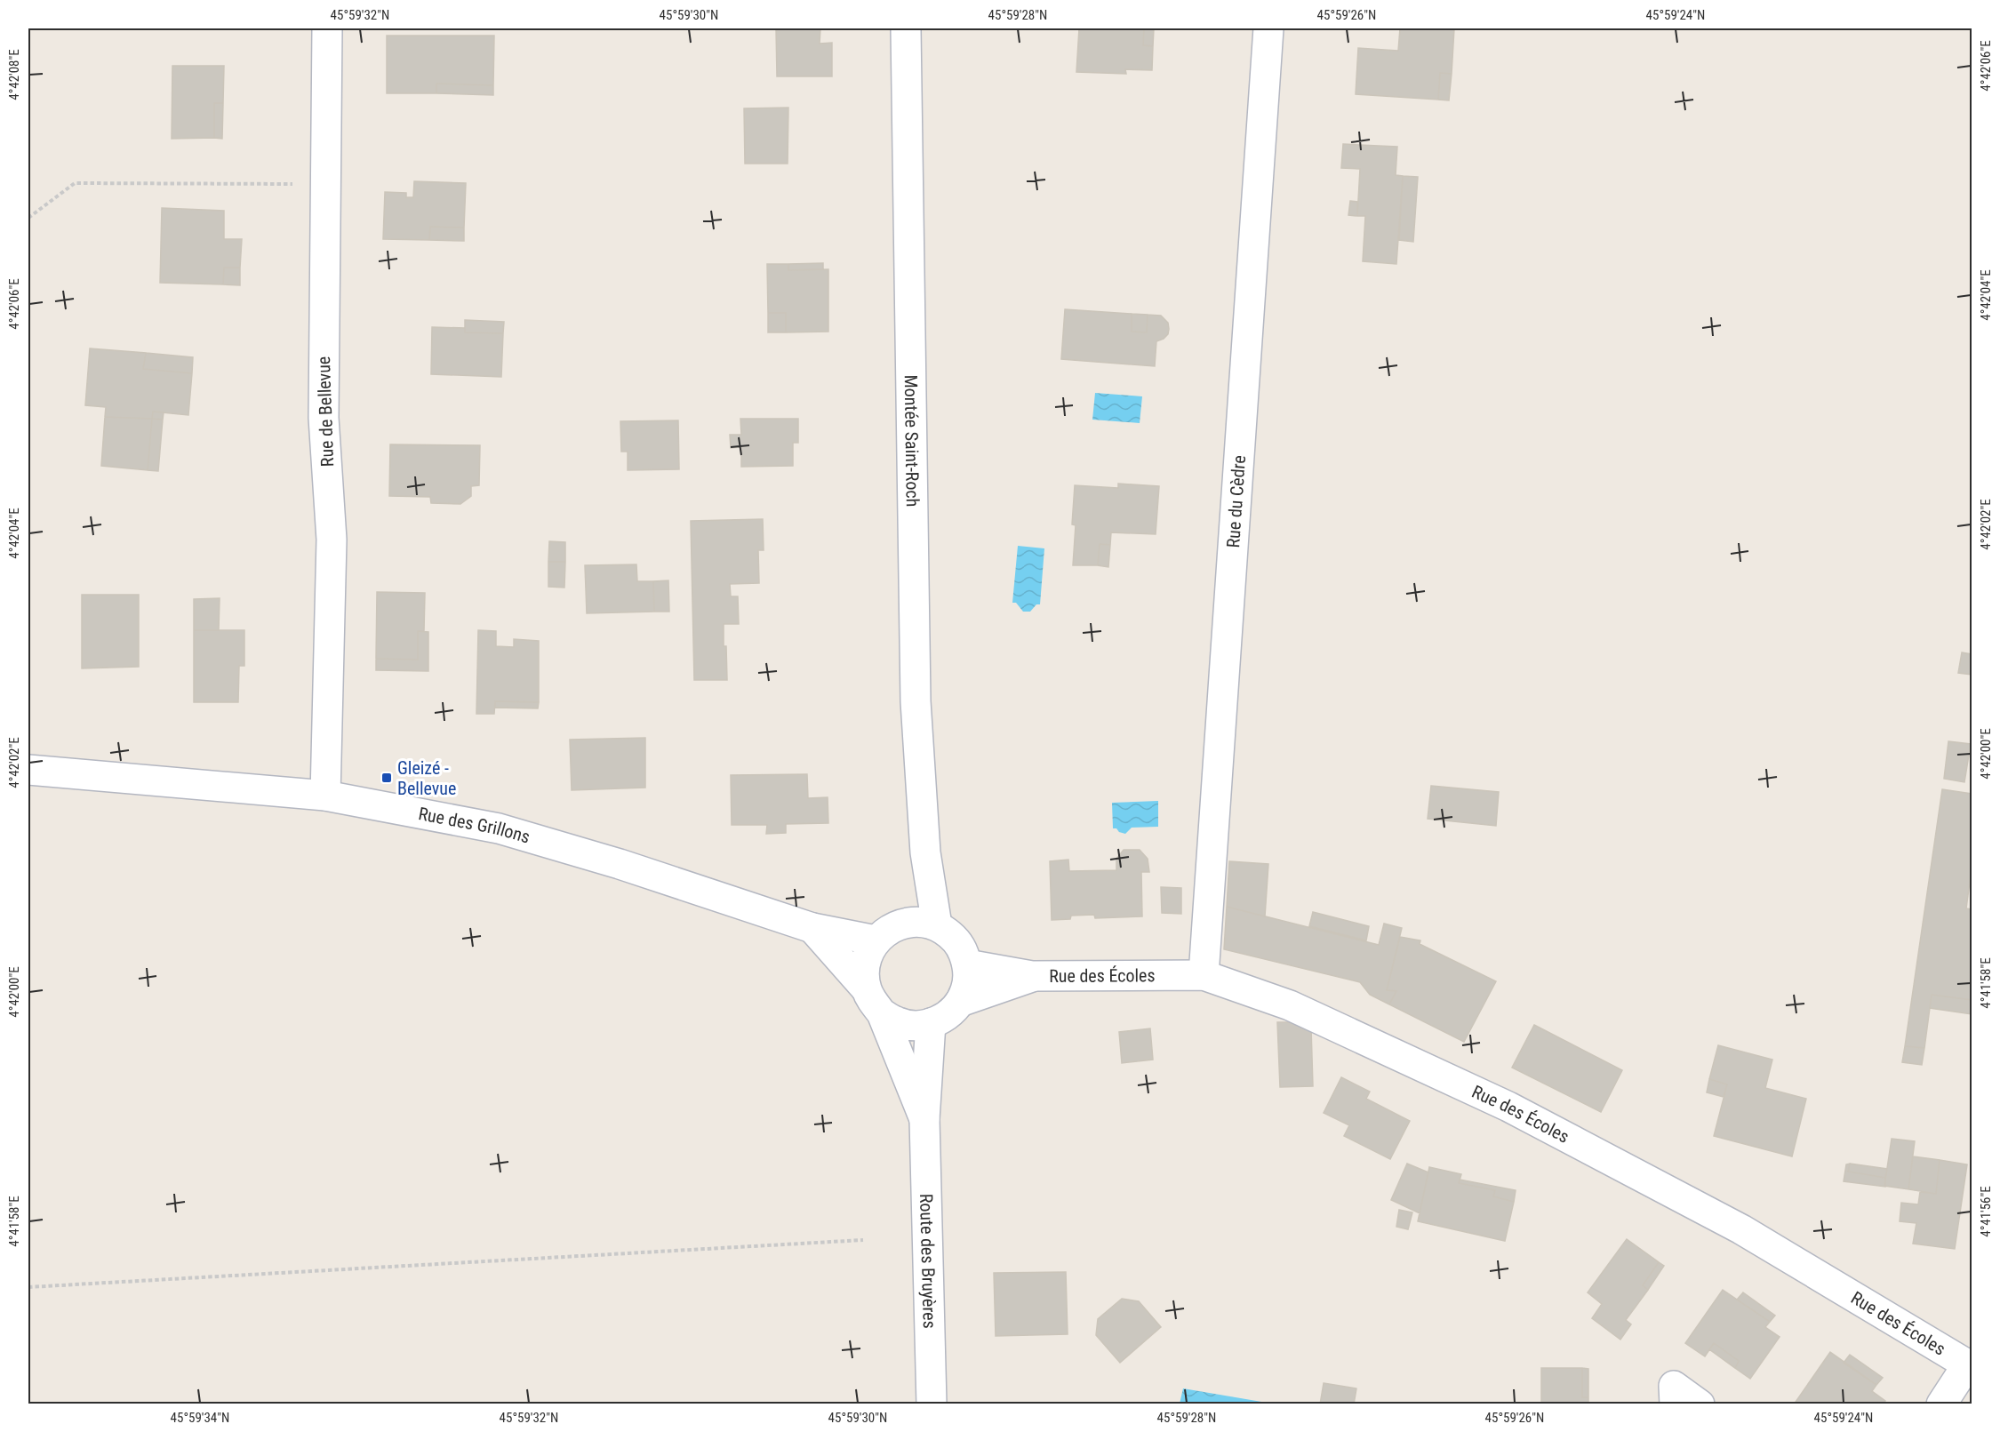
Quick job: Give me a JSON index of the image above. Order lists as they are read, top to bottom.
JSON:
{
  "streets": {
    "street": [
      "Rue de Bellevue",
      "Montée Saint-Roch",
      "Rue du Cèdre",
      "Rue des Grillons",
      "Rue des Écoles",
      "Route des Bruyères"
    ]
  },
  "crossings": [
    ["Rue de Bellevue", "Rue des Grillons"],
    ["Rue du Cèdre", "Rue des Écoles"],
    ["Rue des Grillons", "Rue des Écoles"],
    ["Rue des Grillons", "Route des Bruyères"],
    ["Rue des Écoles", "Route des Bruyères"]
  ],
  "places": {
    "transit": ["Gleizé - Bellevue"]
  },
  "coordinates": [
    "45°59'32\"N",
    "45°59'30\"N",
    "45°59'28\"N",
    "45°59'26\"N",
    "45°59'24\"N",
    "4°42'06\"E",
    "4°42'08\"E",
    "4°42'04\"E",
    "4°42'02\"E",
    "4°42'00\"E",
    "4°41'58\"E",
    "4°41'56\"E",
    "45°59'34\"N"
  ]
}
